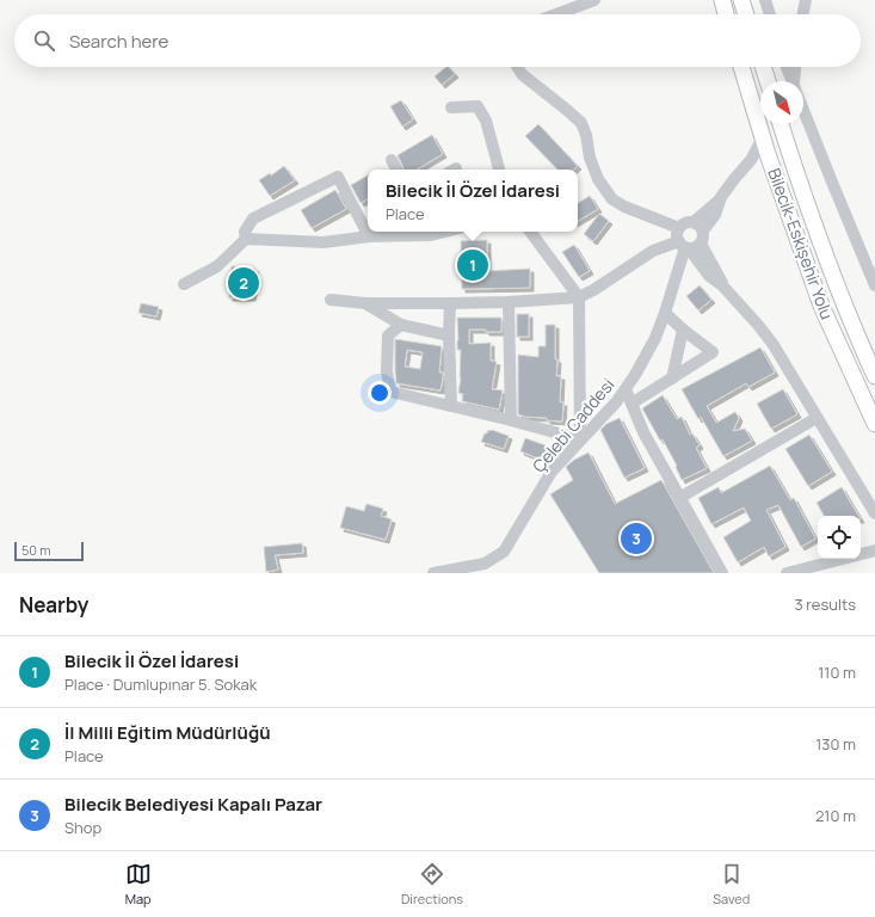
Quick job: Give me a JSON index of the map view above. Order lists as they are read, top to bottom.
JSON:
{
  "streets": {
    "main road": ["Bilecik-Eskişehir Yolu"],
    "street": ["Çelebi Caddesi"]
  },
  "scale_bar": "50 m",
  "north": "bottom right",
  "page": {
    "search": "Search here",
    "popup": ["Bilecik İl Özel İdaresi", "Place"],
    "pins": ["1", "2", "3"],
    "scale": "50 m",
    "heading": ["Nearby", "3 results"],
    "list": [
      {
        "mark": "1",
        "name": "Bilecik İl Özel İdaresi",
        "note": "Place · Dumlupınar 5. Sokak",
        "value": "110 m"
      },
      {
        "mark": "2",
        "name": "İl Milli Eğitim Müdürlüğü",
        "note": "Place",
        "value": "130 m"
      },
      {
        "mark": "3",
        "name": "Bilecik Belediyesi Kapalı Pazar",
        "note": "Shop",
        "value": "210 m"
      }
    ],
    "nav": ["Map", "Directions", "Saved"]
  }
}
